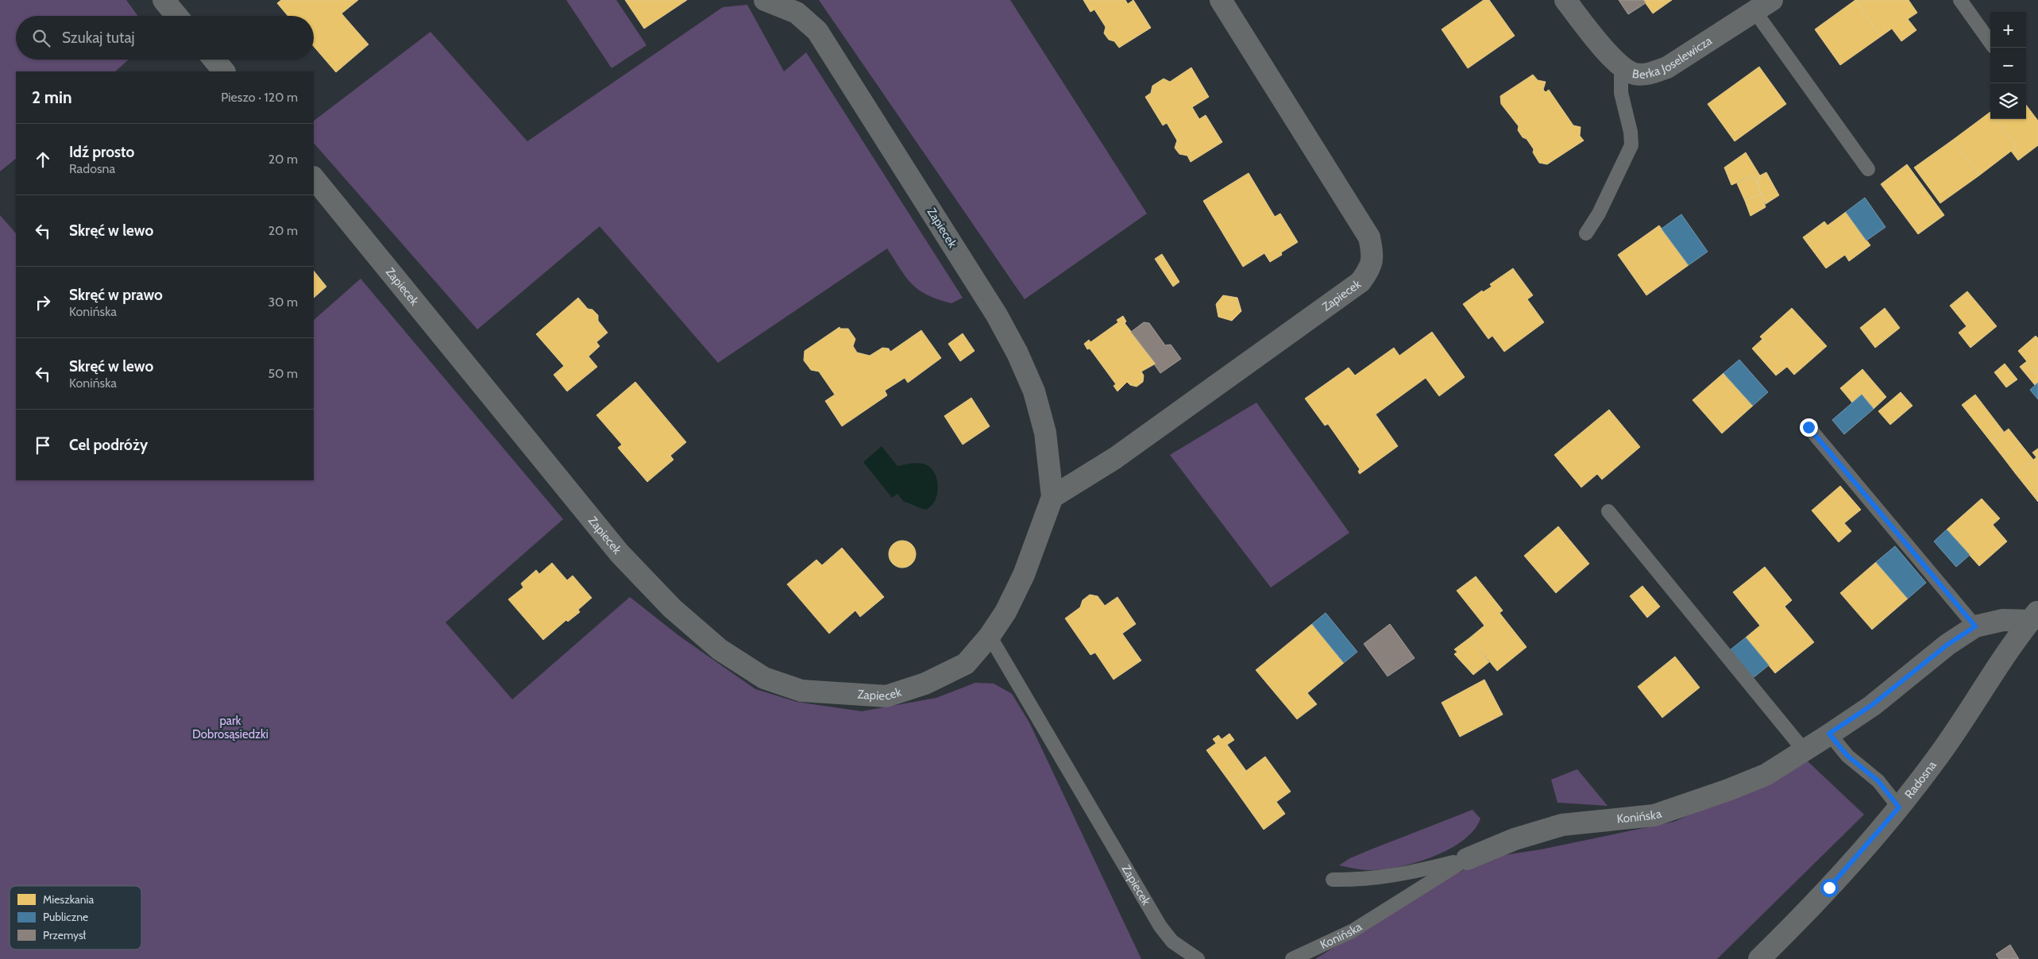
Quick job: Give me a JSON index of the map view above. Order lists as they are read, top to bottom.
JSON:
{
  "streets": {
    "street": [
      "Berka Joselewicza",
      "Zapiecek",
      "Radosna",
      "Konińska"
    ]
  },
  "crossings": [
    ["Radosna", "Konińska"]
  ],
  "parks": ["park Dobrosąsiedzki"],
  "legend": ["Mieszkania", "Publiczne", "Przemysł"],
  "page": {
    "map_buttons": ["+", "−"],
    "search": "Szukaj tutaj",
    "heading": ["2 min", "Pieszo · 120 m"],
    "list": [
      ["Idź prosto", "Radosna", "20 m"],
      ["Skręć w lewo", "20 m"],
      ["Skręć w prawo", "Konińska", "30 m"],
      ["Skręć w lewo", "Konińska", "50 m"],
      "Cel podróży"
    ]
  }
}
